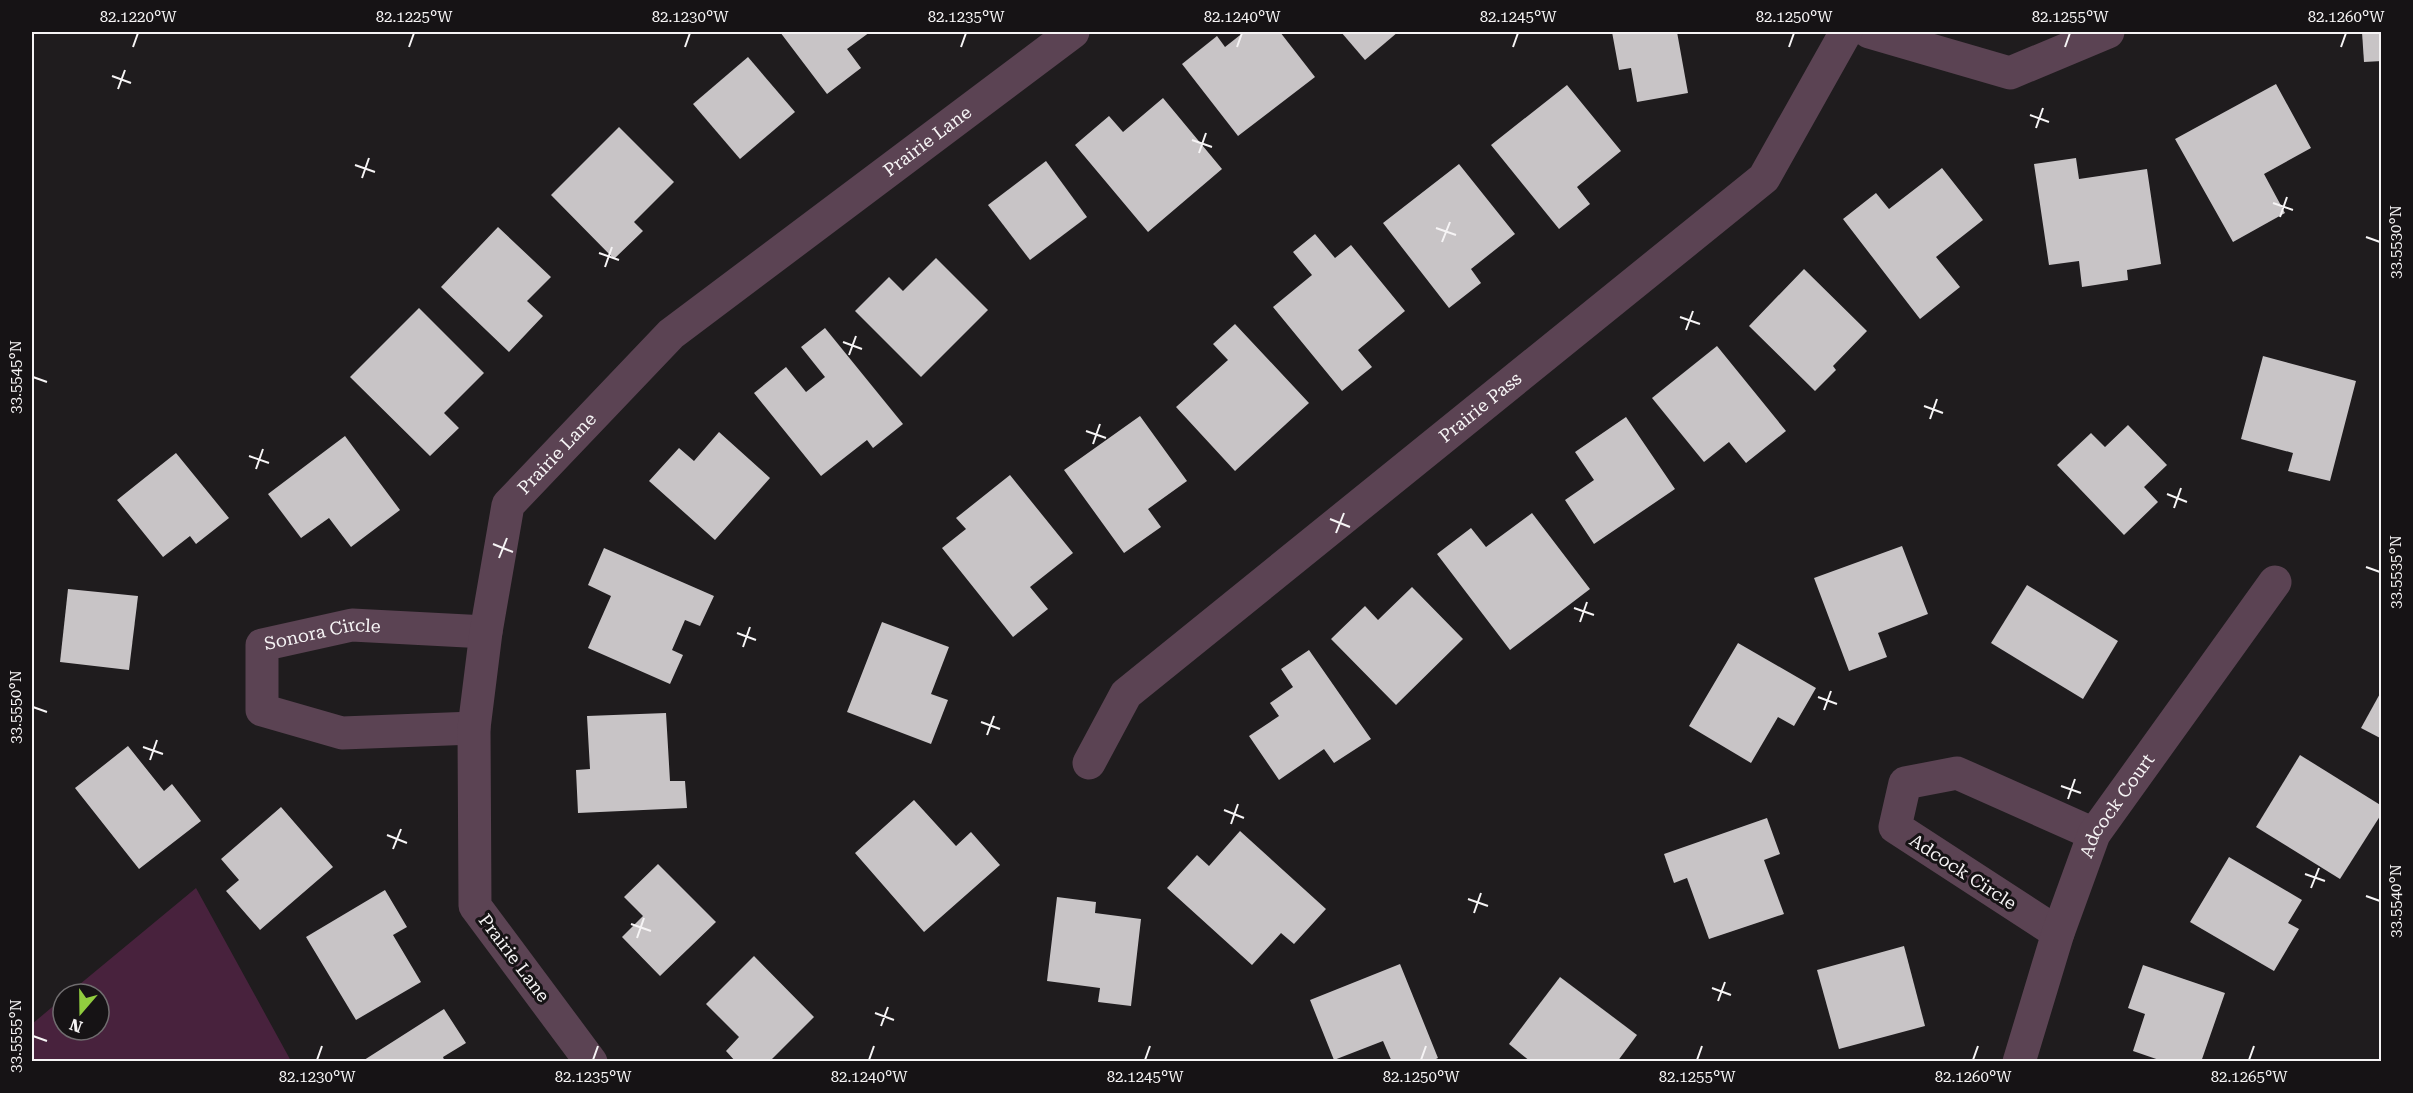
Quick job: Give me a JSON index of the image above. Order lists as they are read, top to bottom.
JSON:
{
  "streets": {
    "street": [
      "Prairie Lane",
      "Prairie Pass",
      "Sonora Circle",
      "Adcock Court",
      "Adcock Circle"
    ]
  },
  "crossings": [
    ["Prairie Lane", "Sonora Circle"],
    ["Adcock Court", "Adcock Circle"]
  ],
  "north": "bottom",
  "coordinates": [
    "82.1220°W",
    "82.1225°W",
    "82.1230°W",
    "82.1235°W",
    "82.1240°W",
    "82.1245°W",
    "82.1250°W",
    "82.1255°W",
    "82.1260°W",
    "33.5530°N",
    "33.5545°N",
    "33.5535°N",
    "33.5550°N",
    "33.5540°N",
    "33.5555°N",
    "82.1265°W"
  ]
}
